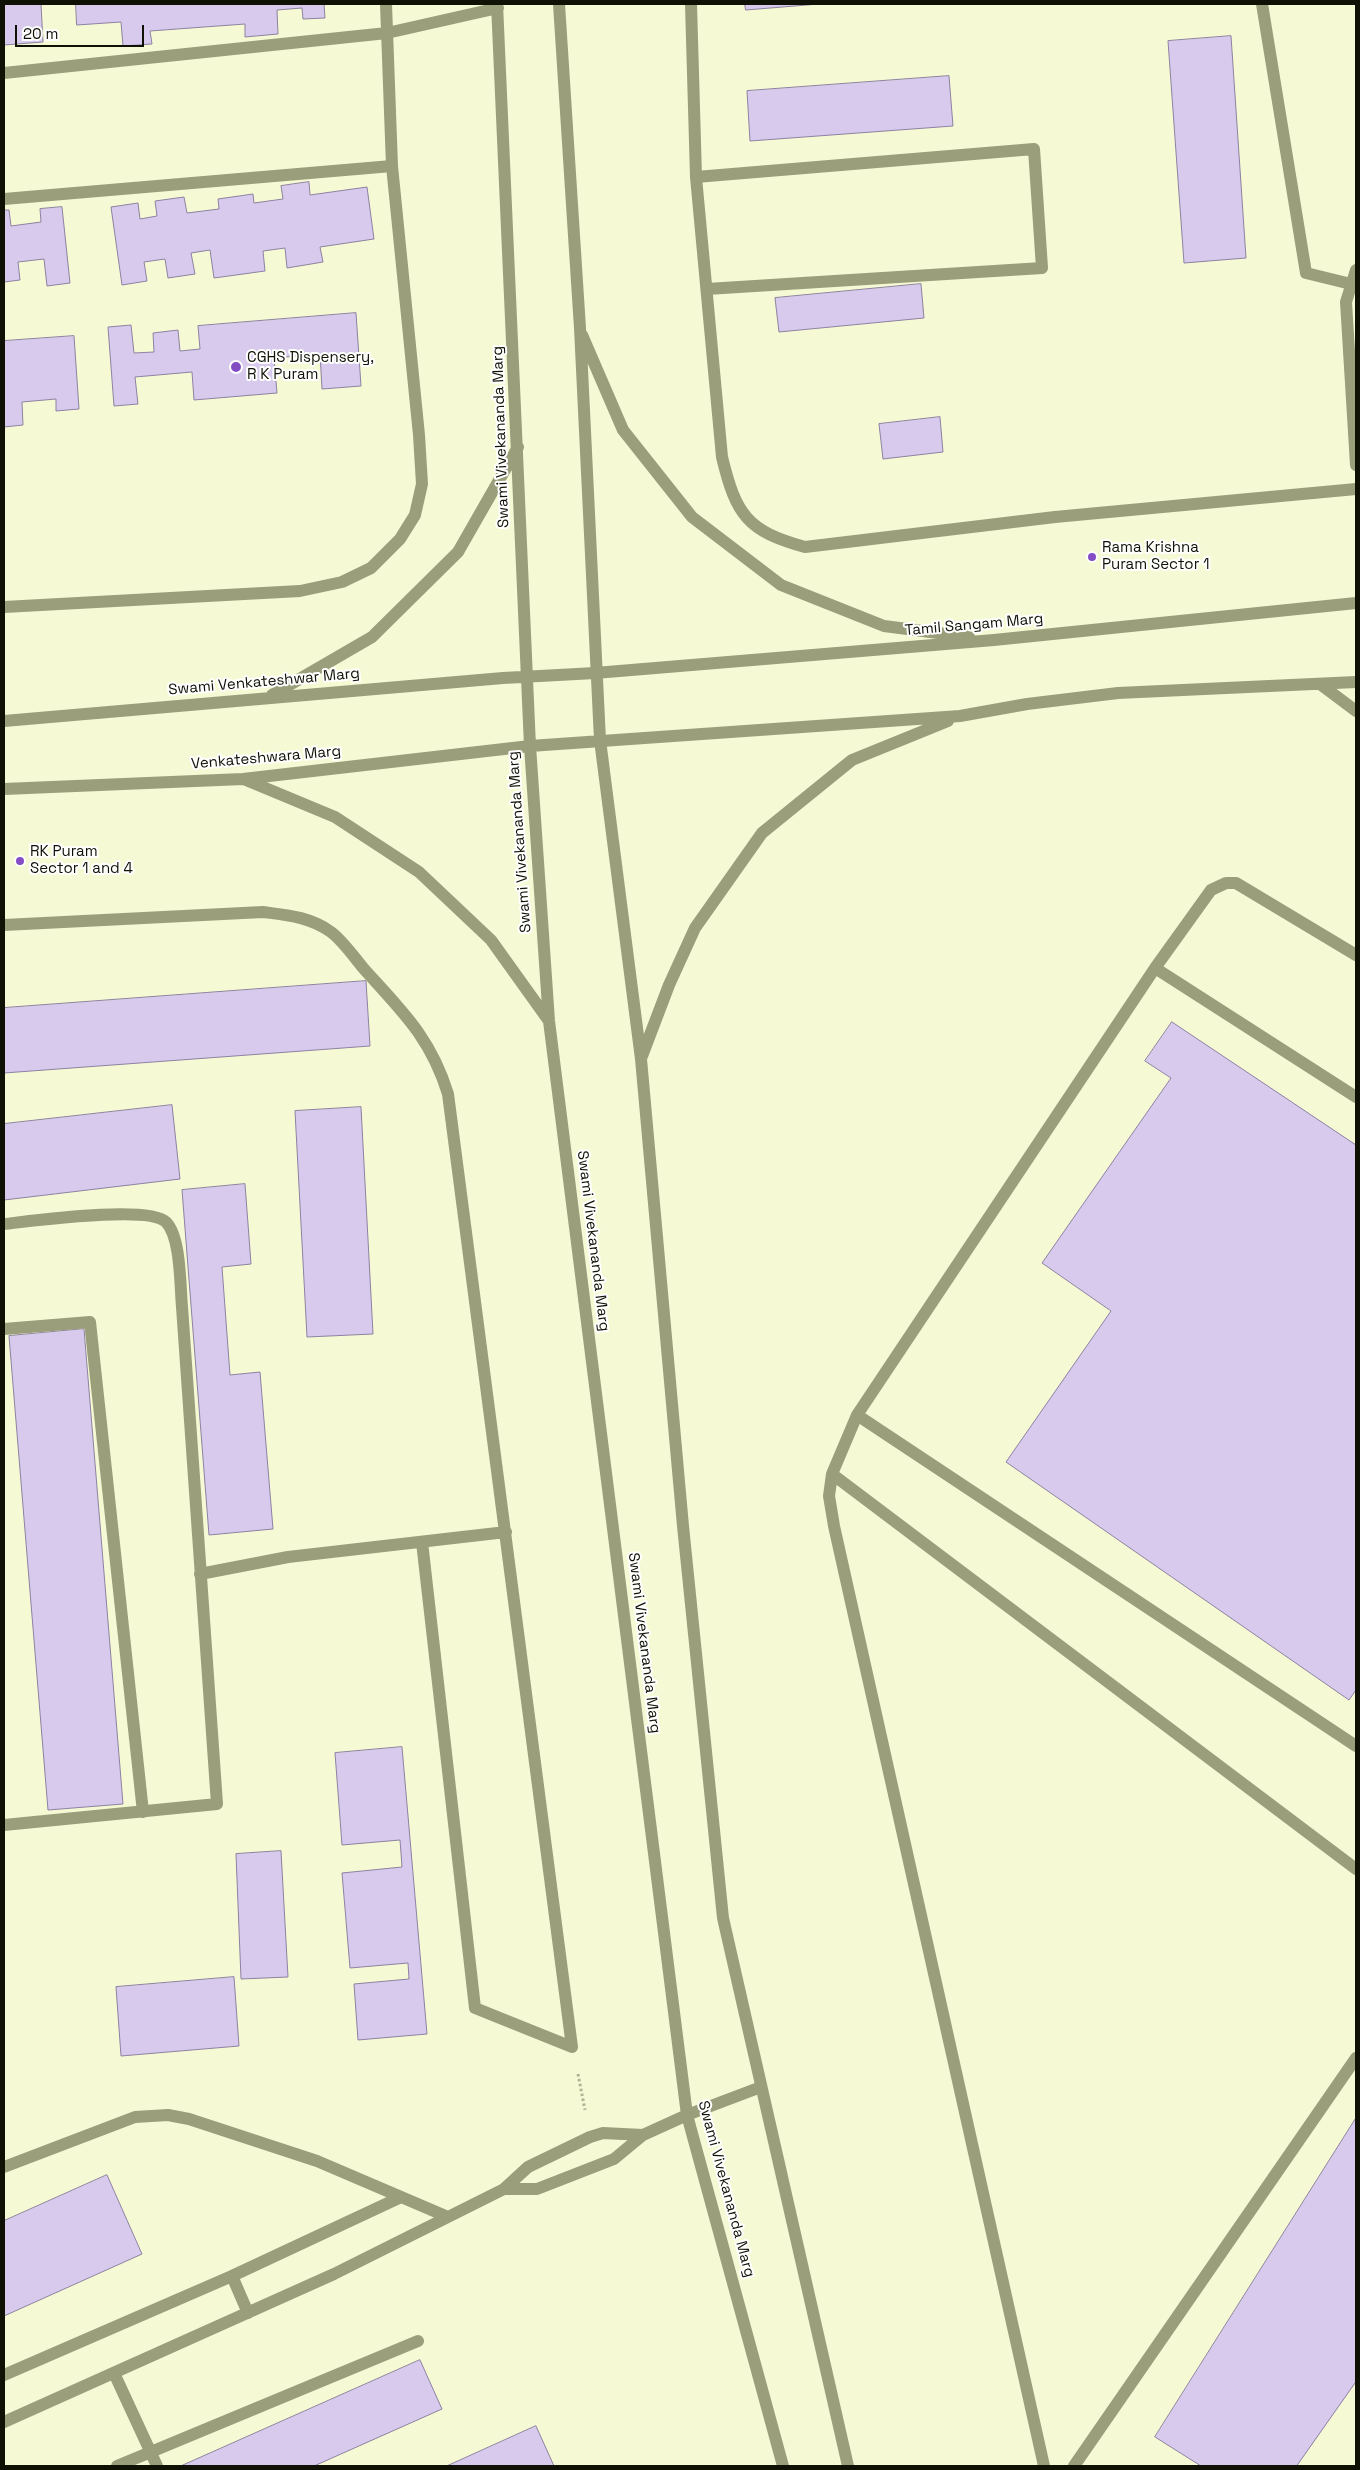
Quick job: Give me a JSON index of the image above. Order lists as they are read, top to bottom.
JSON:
{
  "streets": {
    "street": [
      "Swami Vivekananda Marg",
      "Tamil Sangam Marg",
      "Swami Venkateshwar Marg",
      "Venkateshwara Marg"
    ]
  },
  "crossings": [
    ["Swami Vivekananda Marg", "Tamil Sangam Marg"],
    ["Swami Vivekananda Marg", "Swami Venkateshwar Marg"],
    ["Swami Vivekananda Marg", "Venkateshwara Marg"],
    ["Tamil Sangam Marg", "Swami Venkateshwar Marg"]
  ],
  "places": ["CGHS Dispensery, R K Puram", "Rama Krishna Puram Sector 1", "RK Puram Sector 1 and 4"],
  "scale_bar": "20 m"
}
